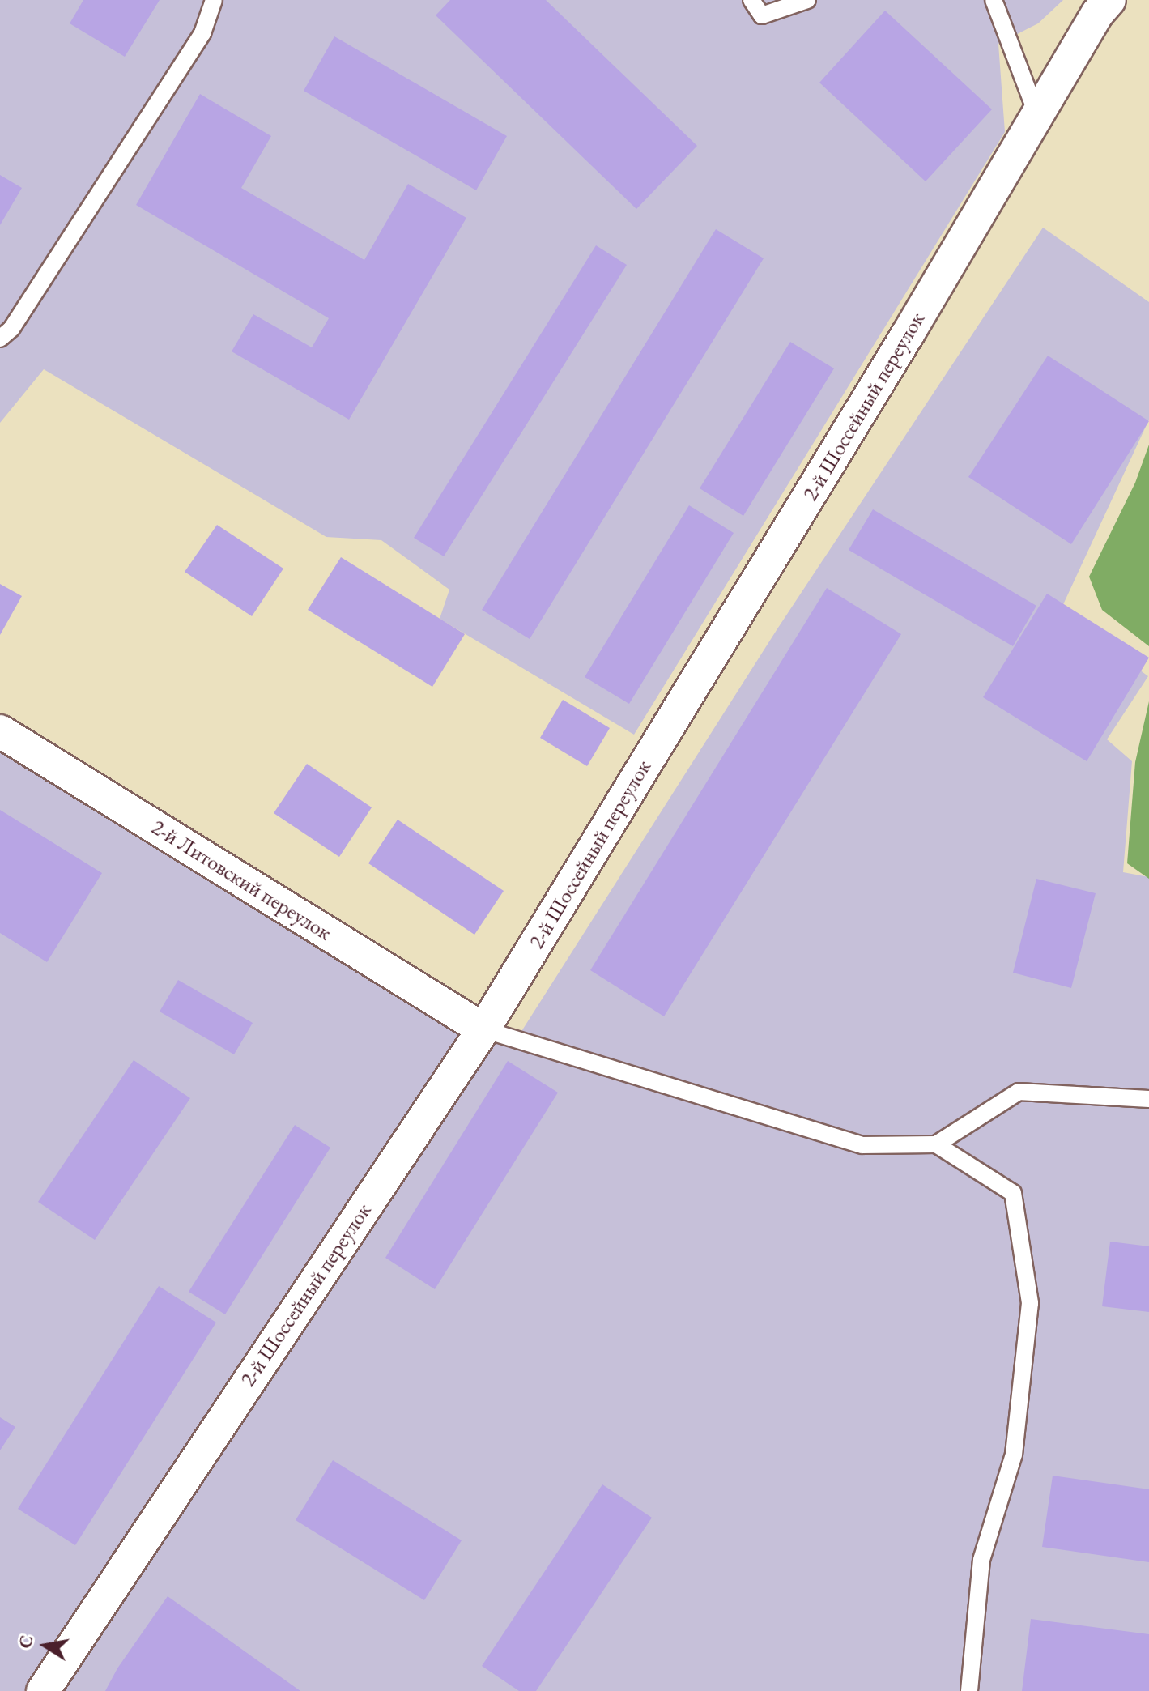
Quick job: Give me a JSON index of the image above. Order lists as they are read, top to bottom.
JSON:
{
  "streets": {
    "street": ["2-й Шоссейный переулок", "2-й Литовский переулок"]
  },
  "crossings": [
    ["2-й Шоссейный переулок", "2-й Литовский переулок"]
  ],
  "north": "left"
}
